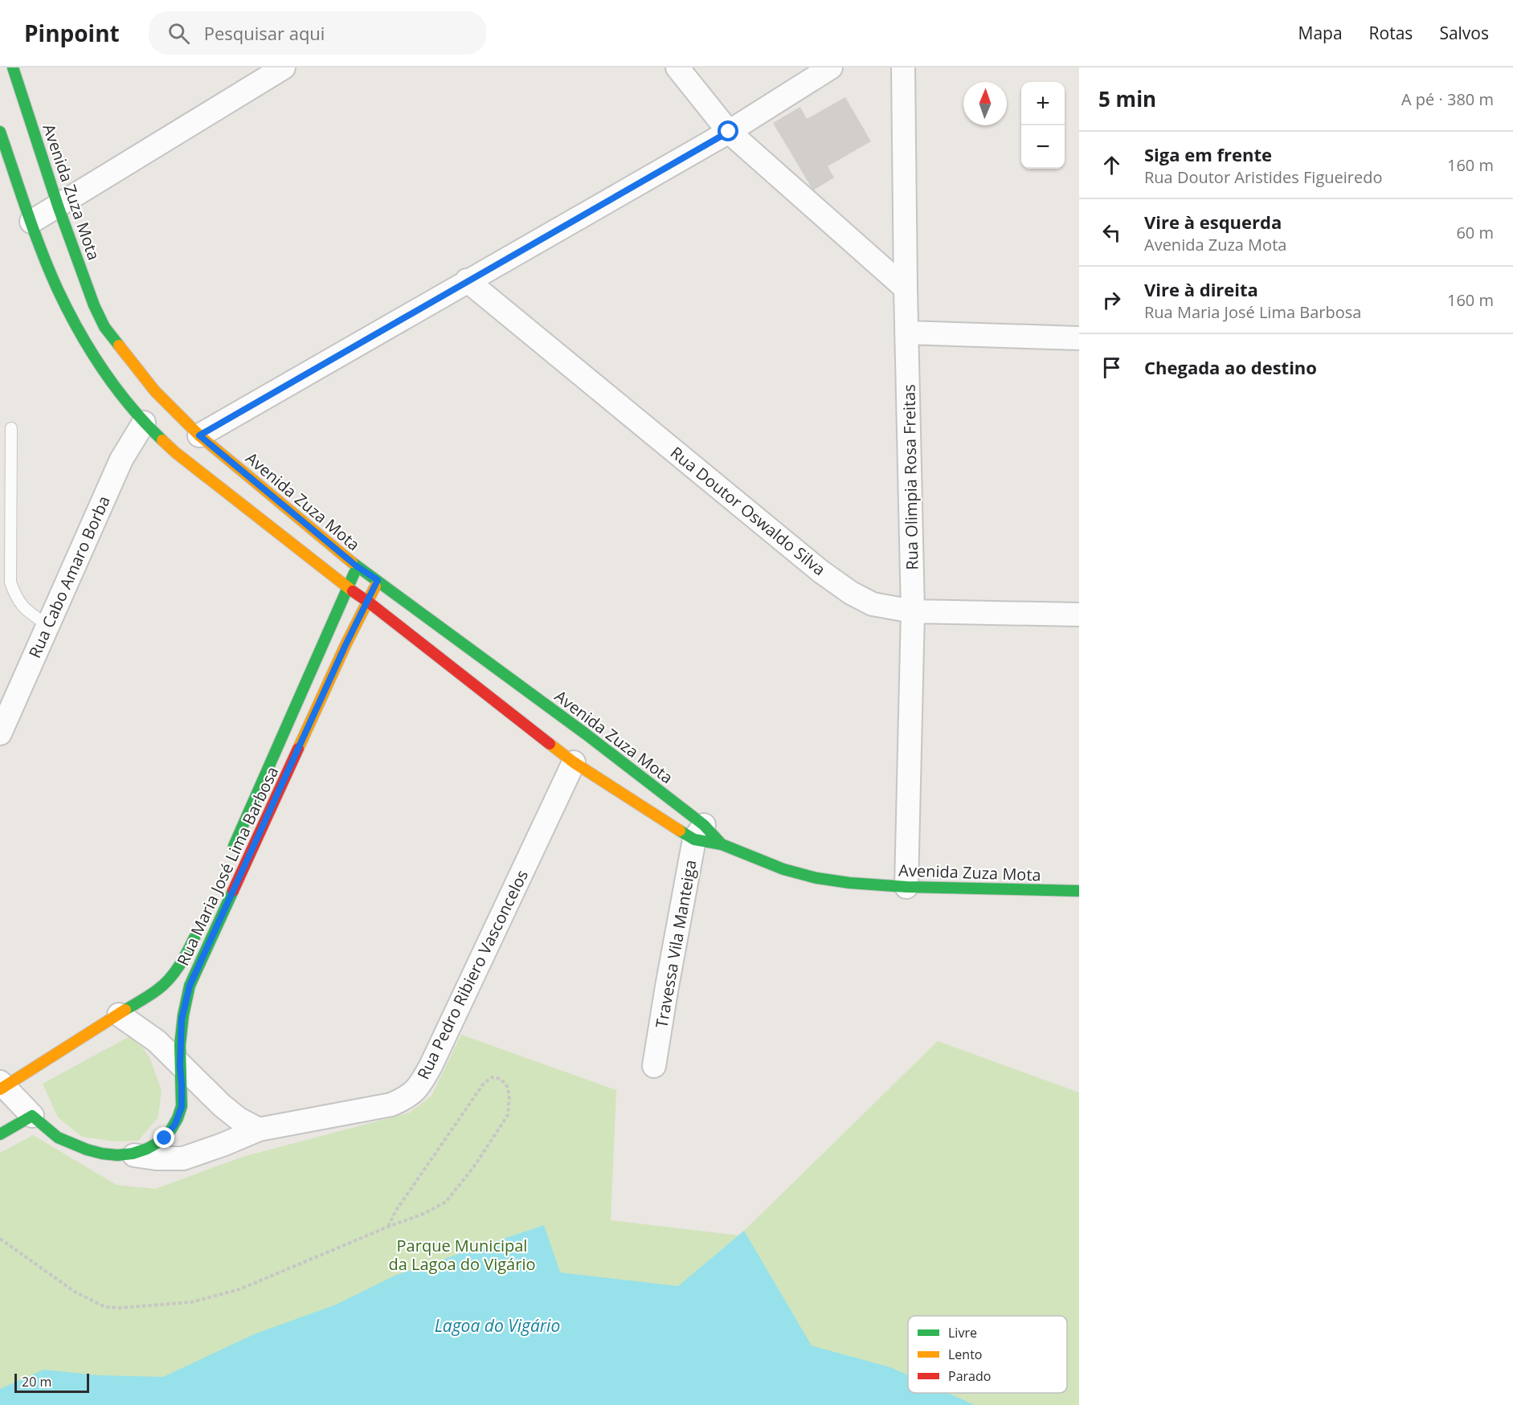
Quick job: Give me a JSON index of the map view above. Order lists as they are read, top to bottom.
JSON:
{
  "streets": {
    "main road": ["Avenida Zuza Mota", "Rua Maria José Lima Barbosa"],
    "street": [
      "Rua Olimpia Rosa Freitas",
      "Rua Doutor Oswaldo Silva",
      "Rua Cabo Amaro Borba",
      "Travessa Vila Manteiga",
      "Rua Pedro Ribiero Vasconcelos"
    ]
  },
  "crossings": [
    ["Avenida Zuza Mota", "Rua Olimpia Rosa Freitas"],
    ["Avenida Zuza Mota", "Rua Cabo Amaro Borba"],
    ["Avenida Zuza Mota", "Rua Maria José Lima Barbosa"],
    ["Avenida Zuza Mota", "Travessa Vila Manteiga"],
    ["Avenida Zuza Mota", "Rua Pedro Ribiero Vasconcelos"],
    ["Rua Olimpia Rosa Freitas", "Rua Doutor Oswaldo Silva"],
    ["Rua Maria José Lima Barbosa", "Rua Pedro Ribiero Vasconcelos"]
  ],
  "water": ["Lagoa do Vigário"],
  "parks": ["Parque Municipal da Lagoa do Vigário"],
  "legend": ["Livre", "Lento", "Parado"],
  "scale_bar": "20 m",
  "north": "top",
  "page": {
    "header": "Pinpoint",
    "search": "Pesquisar aqui",
    "nav": ["Mapa", "Rotas", "Salvos"],
    "heading": ["5 min", "A pé · 380 m"],
    "map_buttons": ["+", "−"],
    "list": [
      ["Siga em frente", "Rua Doutor Aristides Figueiredo", "160 m"],
      ["Vire à esquerda", "Avenida Zuza Mota", "60 m"],
      ["Vire à direita", "Rua Maria José Lima Barbosa", "160 m"],
      "Chegada ao destino"
    ],
    "scale": "20 m"
  }
}
